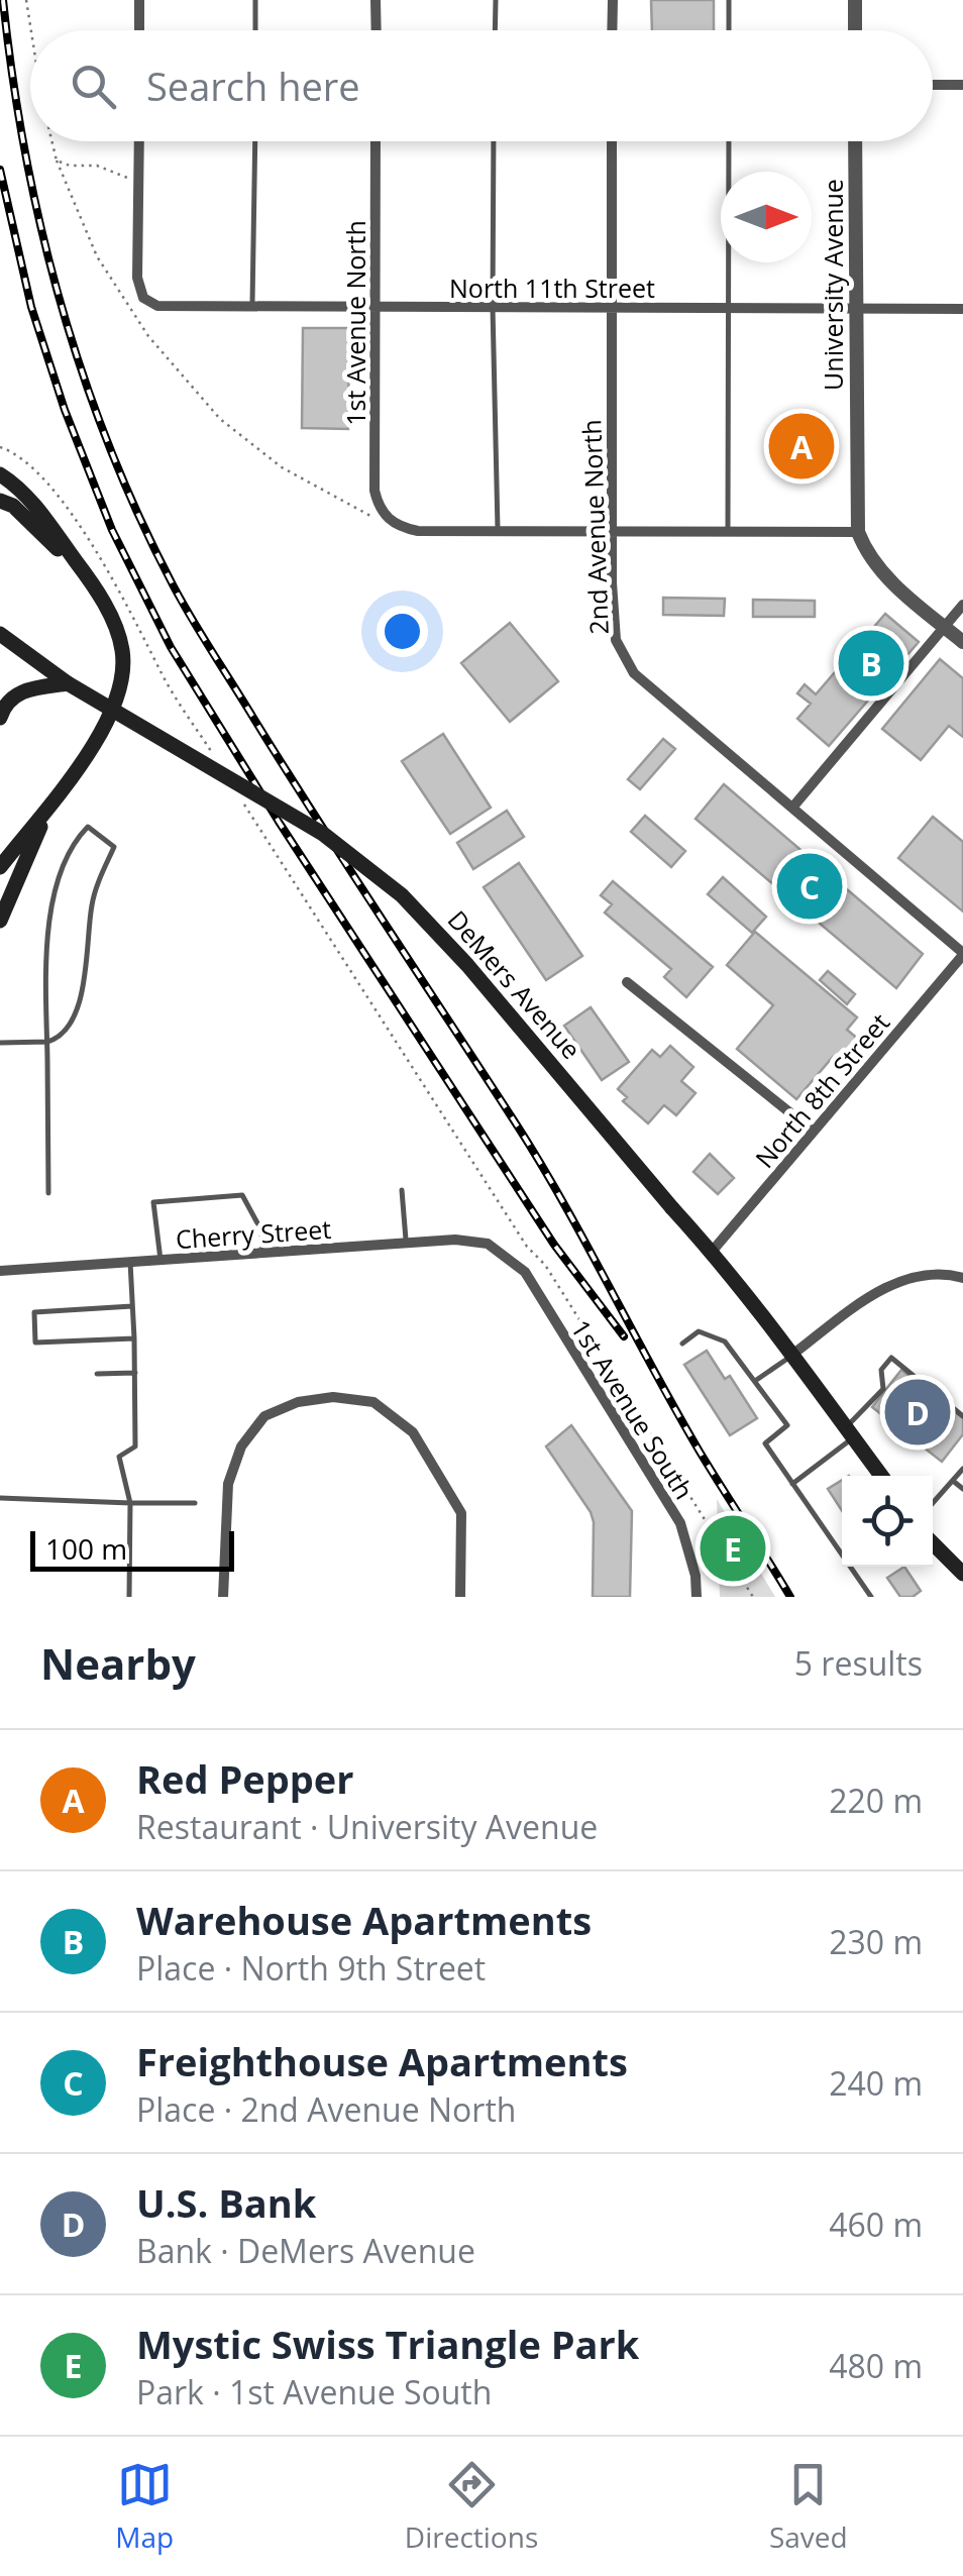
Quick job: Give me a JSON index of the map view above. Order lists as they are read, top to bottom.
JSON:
{
  "streets": {
    "main road": ["DeMers Avenue"],
    "street": [
      "University Avenue",
      "North 11th Street",
      "1st Avenue North",
      "2nd Avenue North",
      "North 8th Street",
      "Cherry Street",
      "1st Avenue South"
    ]
  },
  "crossings": [
    ["University Avenue", "North 11th Street"],
    ["North 11th Street", "1st Avenue North"],
    ["North 11th Street", "2nd Avenue North"],
    ["2nd Avenue North", "North 8th Street"],
    ["DeMers Avenue", "North 8th Street"],
    ["Cherry Street", "1st Avenue South"]
  ],
  "scale_bar": "100 m",
  "north": "right",
  "page": {
    "search": "Search here",
    "pins": [
      "A",
      "B",
      "C",
      "D",
      "E"
    ],
    "scale": "100 m",
    "heading": ["Nearby", "5 results"],
    "list": [
      {
        "mark": "A",
        "name": "Red Pepper",
        "note": "Restaurant · University Avenue",
        "value": "220 m"
      },
      {
        "mark": "B",
        "name": "Warehouse Apartments",
        "note": "Place · North 9th Street",
        "value": "230 m"
      },
      {
        "mark": "C",
        "name": "Freighthouse Apartments",
        "note": "Place · 2nd Avenue North",
        "value": "240 m"
      },
      {
        "mark": "D",
        "name": "U.S. Bank",
        "note": "Bank · DeMers Avenue",
        "value": "460 m"
      },
      {
        "mark": "E",
        "name": "Mystic Swiss Triangle Park",
        "note": "Park · 1st Avenue South",
        "value": "480 m"
      }
    ],
    "nav": ["Map", "Directions", "Saved"]
  }
}
